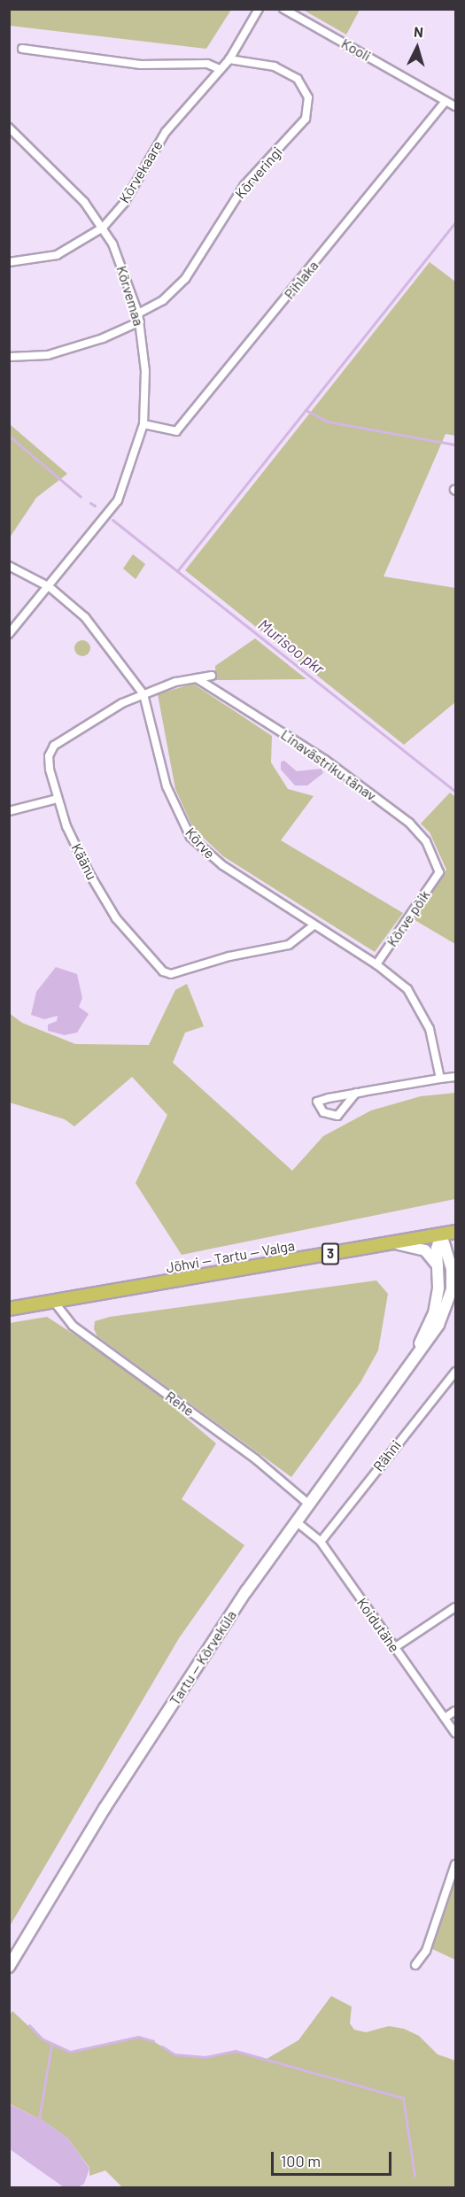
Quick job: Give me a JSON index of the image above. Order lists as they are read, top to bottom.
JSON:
{
  "streets": {
    "highway": ["3", "Jõhvi — Tartu — Valga"],
    "main road": ["Tartu — Kõrveküla"],
    "street": [
      "Kooli",
      "Kõrvekaare",
      "Kõrveringi",
      "Pihlaka",
      "Kõrvemaa",
      "Linavästriku tänav",
      "Kõrve",
      "Käänu",
      "Kõrve põik",
      "Rehe",
      "Rähni",
      "Koidutähe"
    ]
  },
  "crossings": [
    ["Kooli", "Pihlaka"],
    ["Kõrvekaare", "Kõrveringi"],
    ["Kõrvekaare", "Kõrvemaa"],
    ["Kõrveringi", "Kõrvemaa"],
    ["Pihlaka", "Kõrvemaa"],
    ["Kõrvemaa", "Kõrve"],
    ["Linavästriku tänav", "Käänu"],
    ["Linavästriku tänav", "Kõrve põik"],
    ["Kõrve", "Käänu"],
    ["Kõrve", "Kõrve põik"],
    ["Jõhvi — Tartu — Valga", "Rehe"],
    ["Jõhvi — Tartu — Valga", "Tartu — Kõrveküla"],
    ["Rehe", "Tartu — Kõrveküla"],
    ["Rähni", "Koidutähe"],
    ["Koidutähe", "Tartu — Kõrveküla"]
  ],
  "water": ["Murisoo pkr"],
  "scale_bar": "100 m",
  "north": "top"
}
